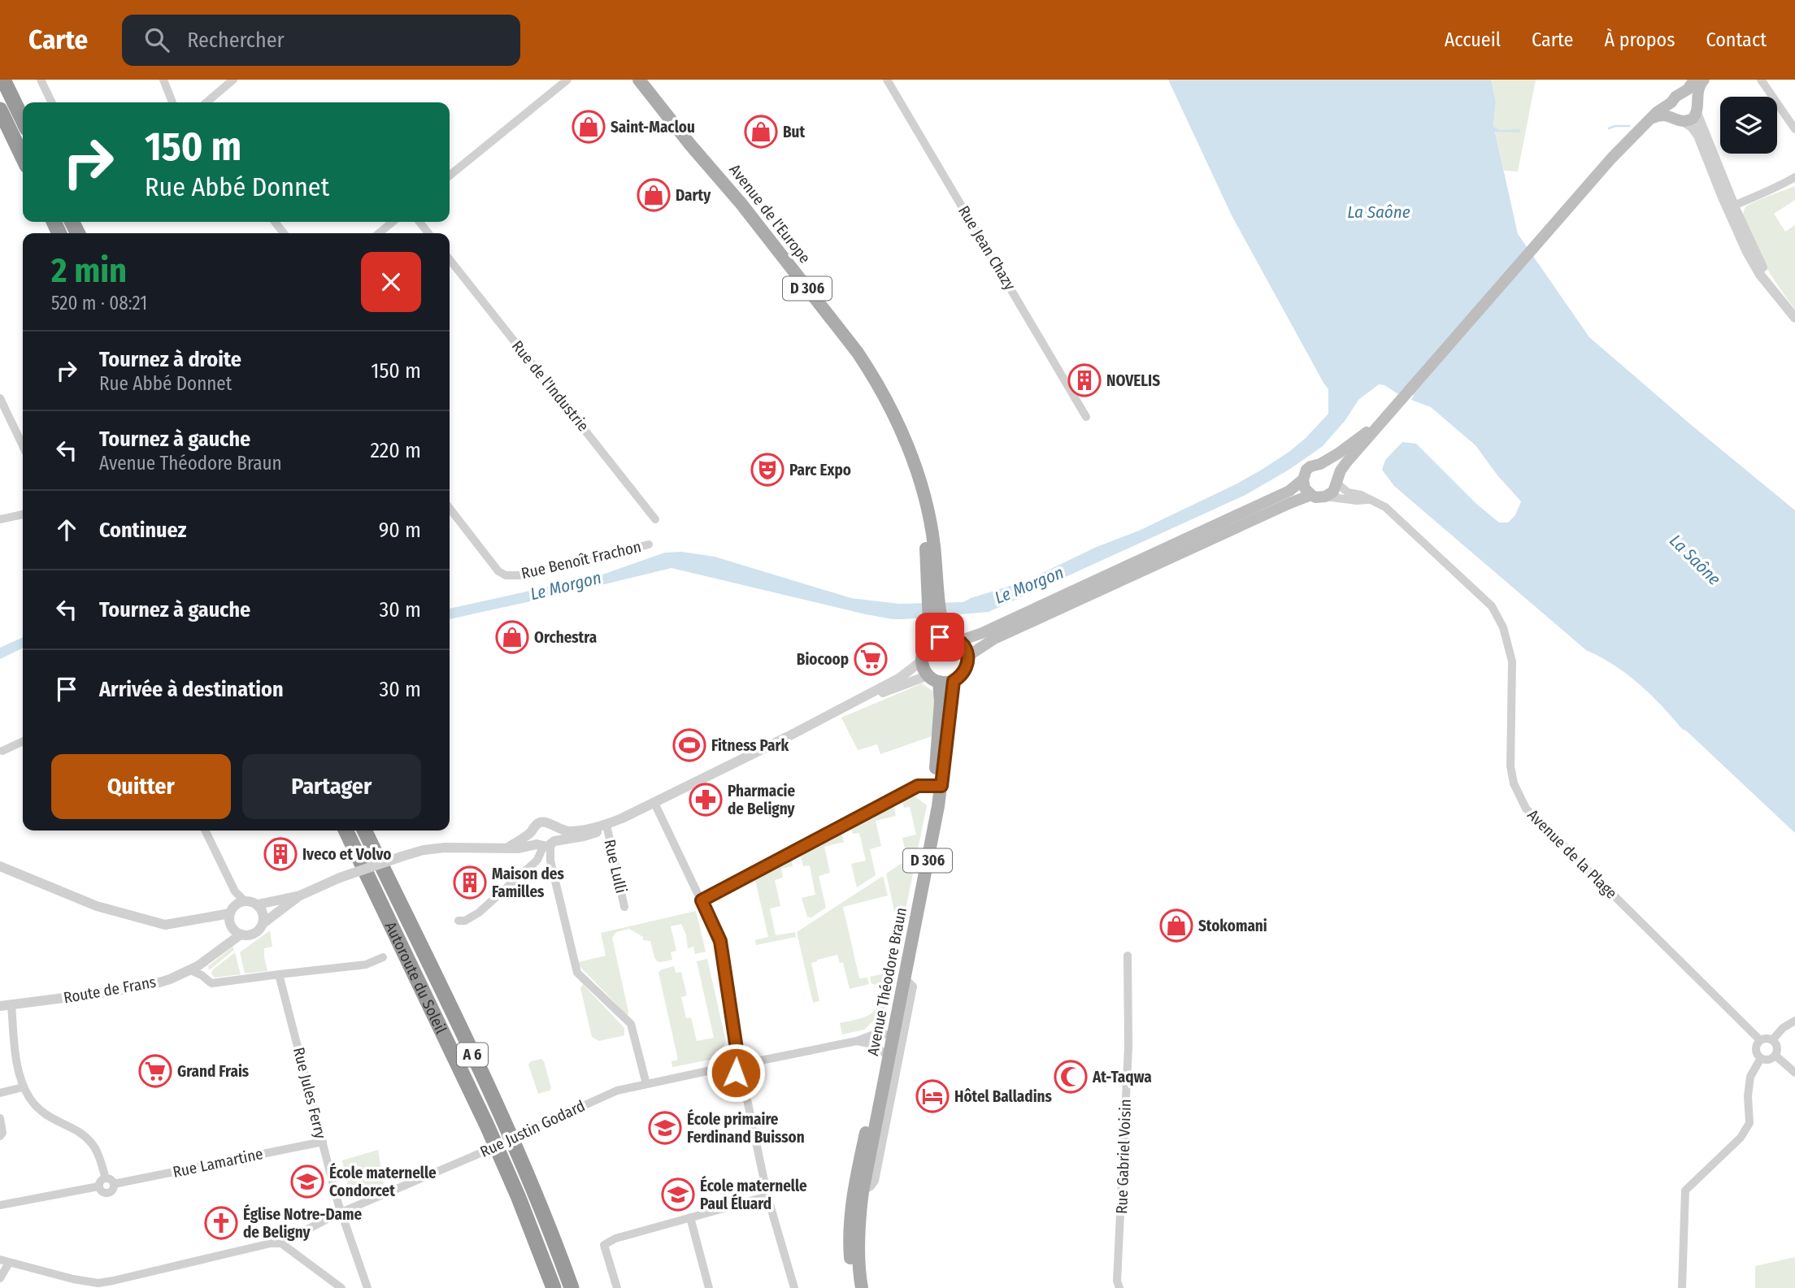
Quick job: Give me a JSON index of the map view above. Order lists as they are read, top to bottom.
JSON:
{
  "streets": {
    "highway": ["Autoroute du Soleil", "A 6"],
    "main road": ["Avenue de l'Europe", "D 306", "Avenue Théodore Braun"],
    "street": [
      "Rue Jean Chazy",
      "Rue de l'Industrie",
      "Rue Benoît Frachon",
      "Avenue de la Plage",
      "Rue Lulli",
      "Route de Frans",
      "Rue Jules Ferry",
      "Rue Justin Godard",
      "Rue Gabriel Voisin",
      "Rue Lamartine"
    ]
  },
  "crossings": [
    ["Avenue de l'Europe", "Avenue Théodore Braun"],
    ["Rue Jules Ferry", "Rue Justin Godard"],
    ["Rue Jules Ferry", "Rue Lamartine"]
  ],
  "water": ["La Saône", "Le Morgon"],
  "places": {
    "shop": [
      "Saint-Maclou",
      "But",
      "Darty",
      "Orchestra",
      "Stokomani"
    ],
    "building": ["NOVELIS", "Iveco et Volvo", "Maison des Familles"],
    "theatre": ["Parc Expo"],
    "supermarket": ["Biocoop", "Grand Frais"],
    "sports": ["Fitness Park"],
    "pharmacy": ["Pharmacie de Beligny"],
    "mosque": ["At-Taqwa"],
    "hotel": ["Hôtel Balladins"],
    "school or university": ["École primaire Ferdinand Buisson", "École maternelle Condorcet", "École maternelle Paul Éluard"],
    "church": ["Église Notre-Dame de Beligny"]
  },
  "page": {
    "header": "Carte",
    "search": "Rechercher",
    "nav": [
      "Accueil",
      "Carte",
      "À propos",
      "Contact"
    ],
    "turn": ["150 m", "Rue Abbé Donnet"],
    "heading": ["2 min", "520 m · 08:21"],
    "list": [
      {
        "name": "Tournez à droite",
        "note": "Rue Abbé Donnet",
        "value": "150 m"
      },
      {
        "name": "Tournez à gauche",
        "note": "Avenue Théodore Braun",
        "value": "220 m"
      },
      {
        "name": "Continuez",
        "value": "90 m"
      },
      {
        "name": "Tournez à gauche",
        "value": "30 m"
      },
      {
        "name": "Arrivée à destination",
        "value": "30 m"
      }
    ],
    "buttons": ["Quitter", "Partager"]
  }
}
